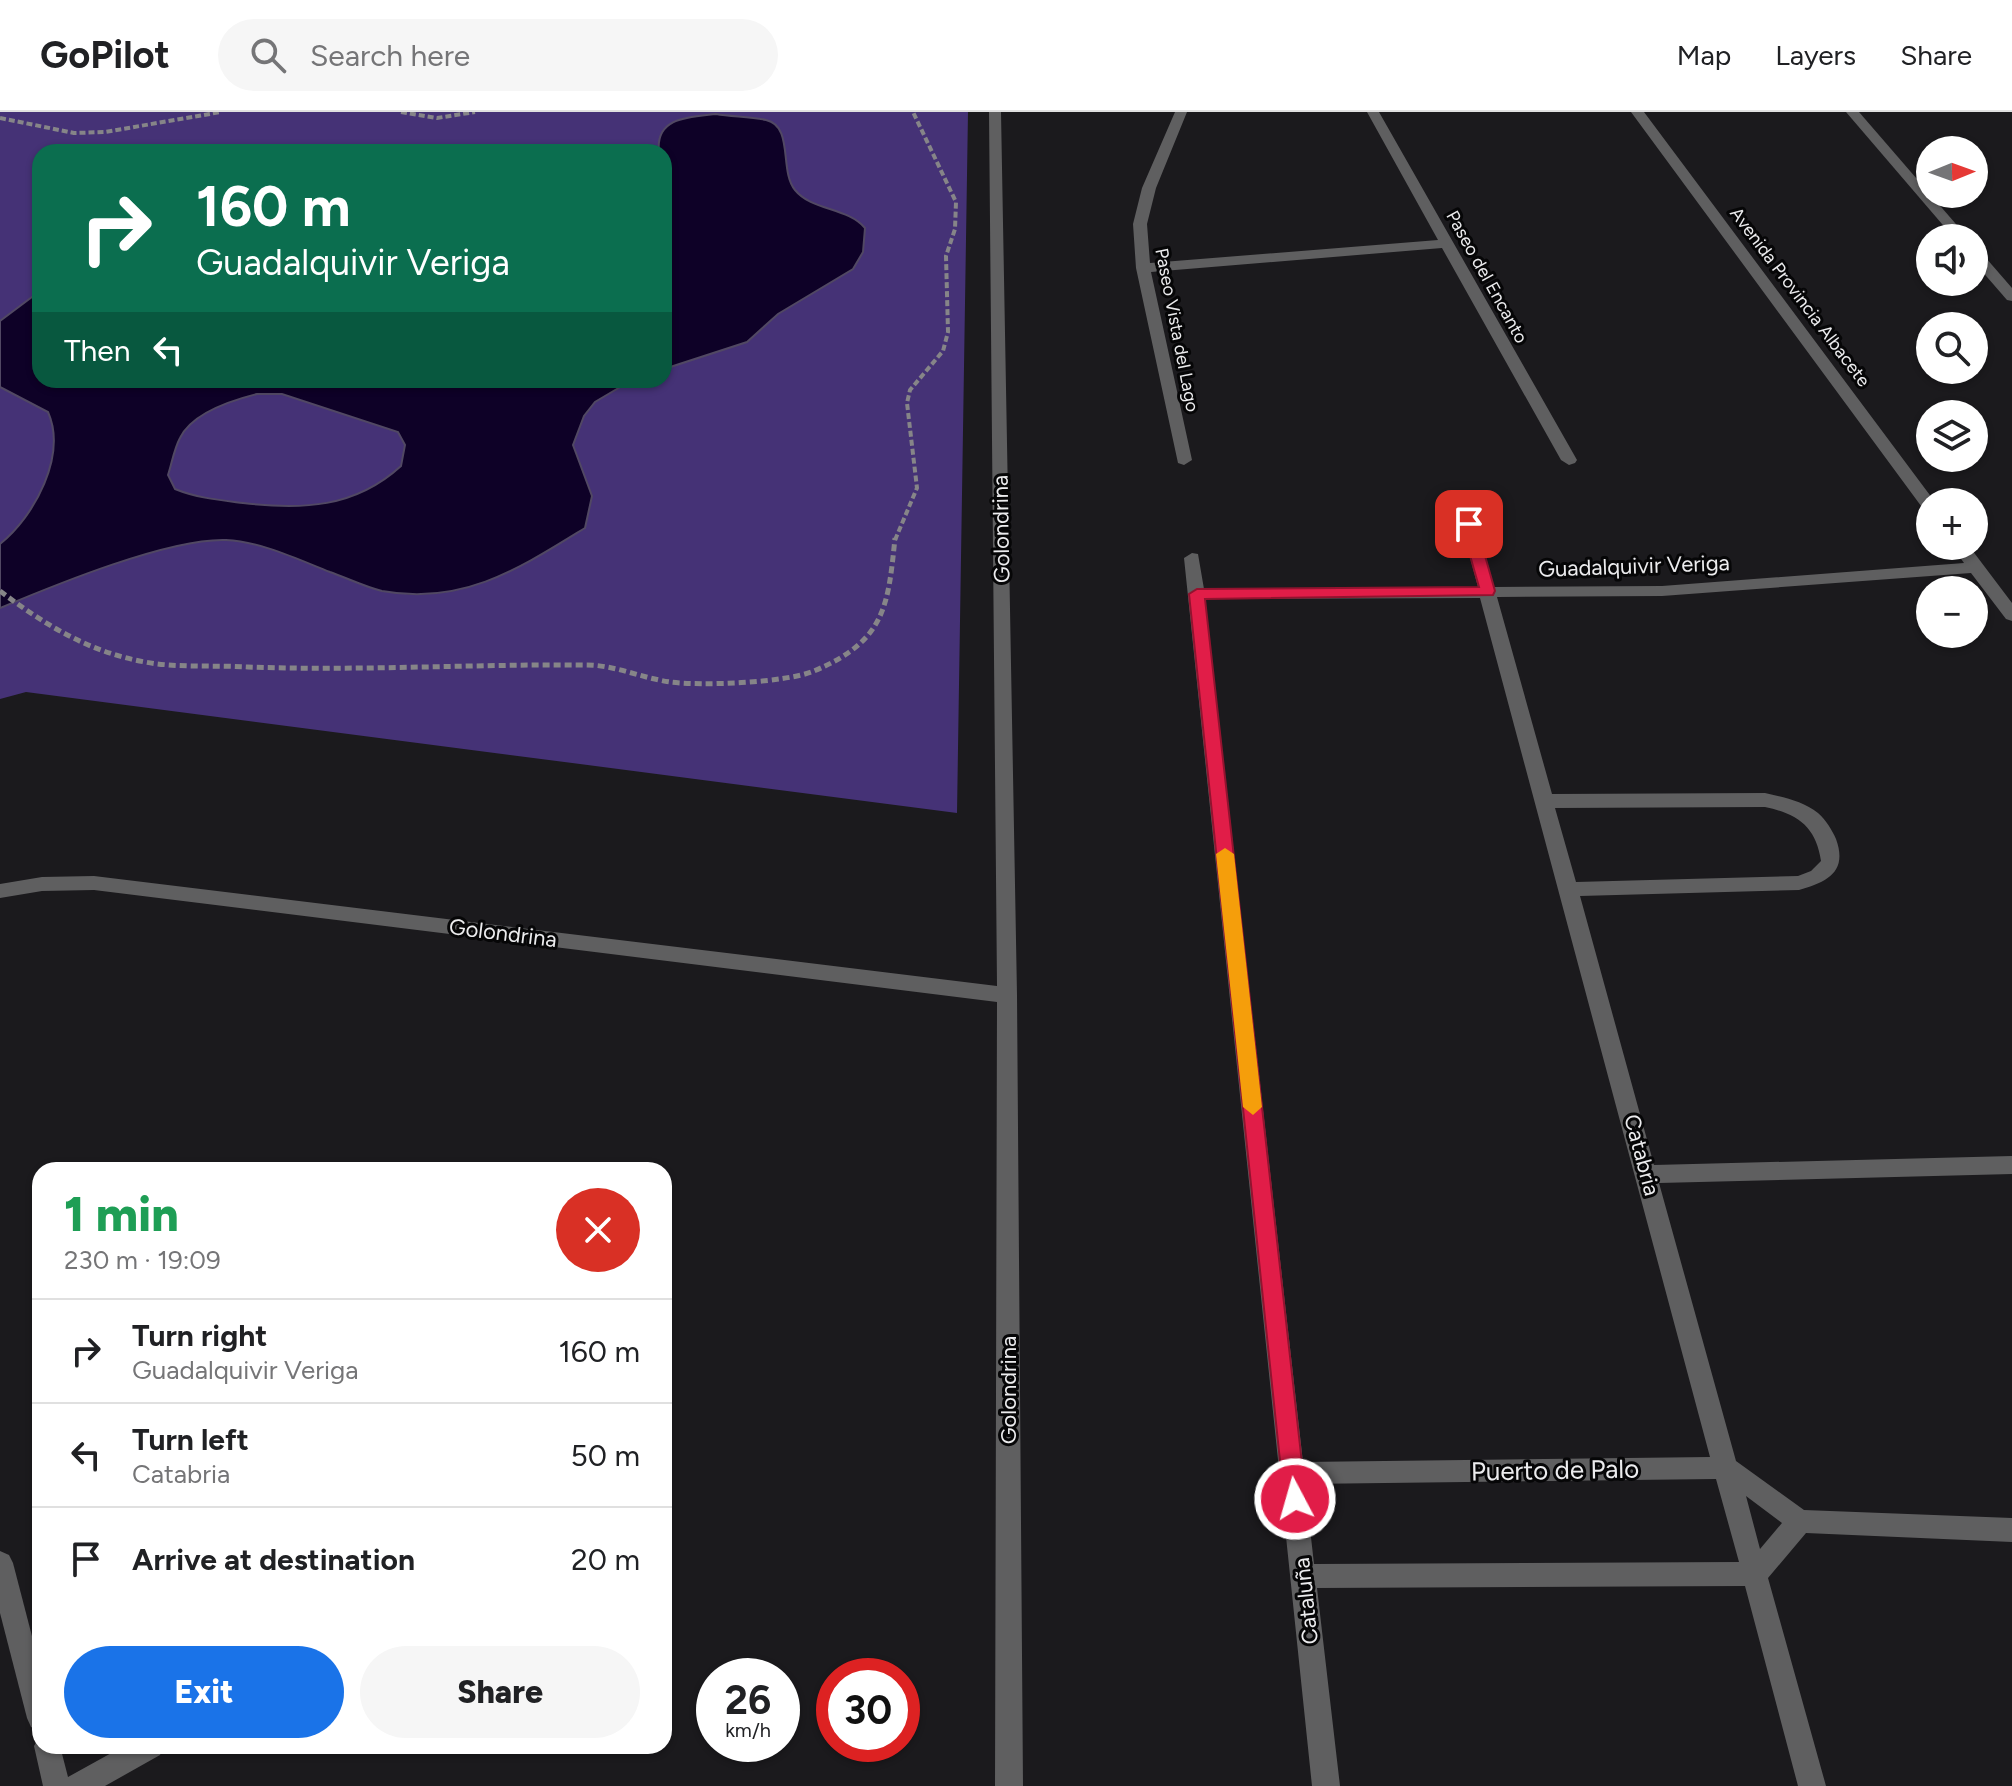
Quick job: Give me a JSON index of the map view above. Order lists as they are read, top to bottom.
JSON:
{
  "streets": {
    "street": [
      "Paseo del Encanto",
      "Avenida Provincia Albacete",
      "Paseo Vista del Lago",
      "Golondrina",
      "Guadalquivir Veriga",
      "Catabria",
      "Puerto de Palo",
      "Cataluña"
    ]
  },
  "crossings": [
    ["Guadalquivir Veriga", "Catabria"],
    ["Guadalquivir Veriga", "Cataluña"],
    ["Catabria", "Puerto de Palo"],
    ["Puerto de Palo", "Cataluña"]
  ],
  "north": "right",
  "page": {
    "header": "GoPilot",
    "search": "Search here",
    "nav": ["Map", "Layers", "Share"],
    "map_buttons": ["+", "−"],
    "turn": ["160 m", "Guadalquivir Veriga"],
    "then": "Then",
    "heading": ["1 min", "230 m · 19:09"],
    "list": [
      {
        "name": "Turn right",
        "note": "Guadalquivir Veriga",
        "value": "160 m"
      },
      {
        "name": "Turn left",
        "note": "Catabria",
        "value": "50 m"
      },
      {
        "name": "Arrive at destination",
        "value": "20 m"
      }
    ],
    "buttons": ["Exit", "Share"],
    "speed": "26 km/h",
    "limit": "30"
  }
}
